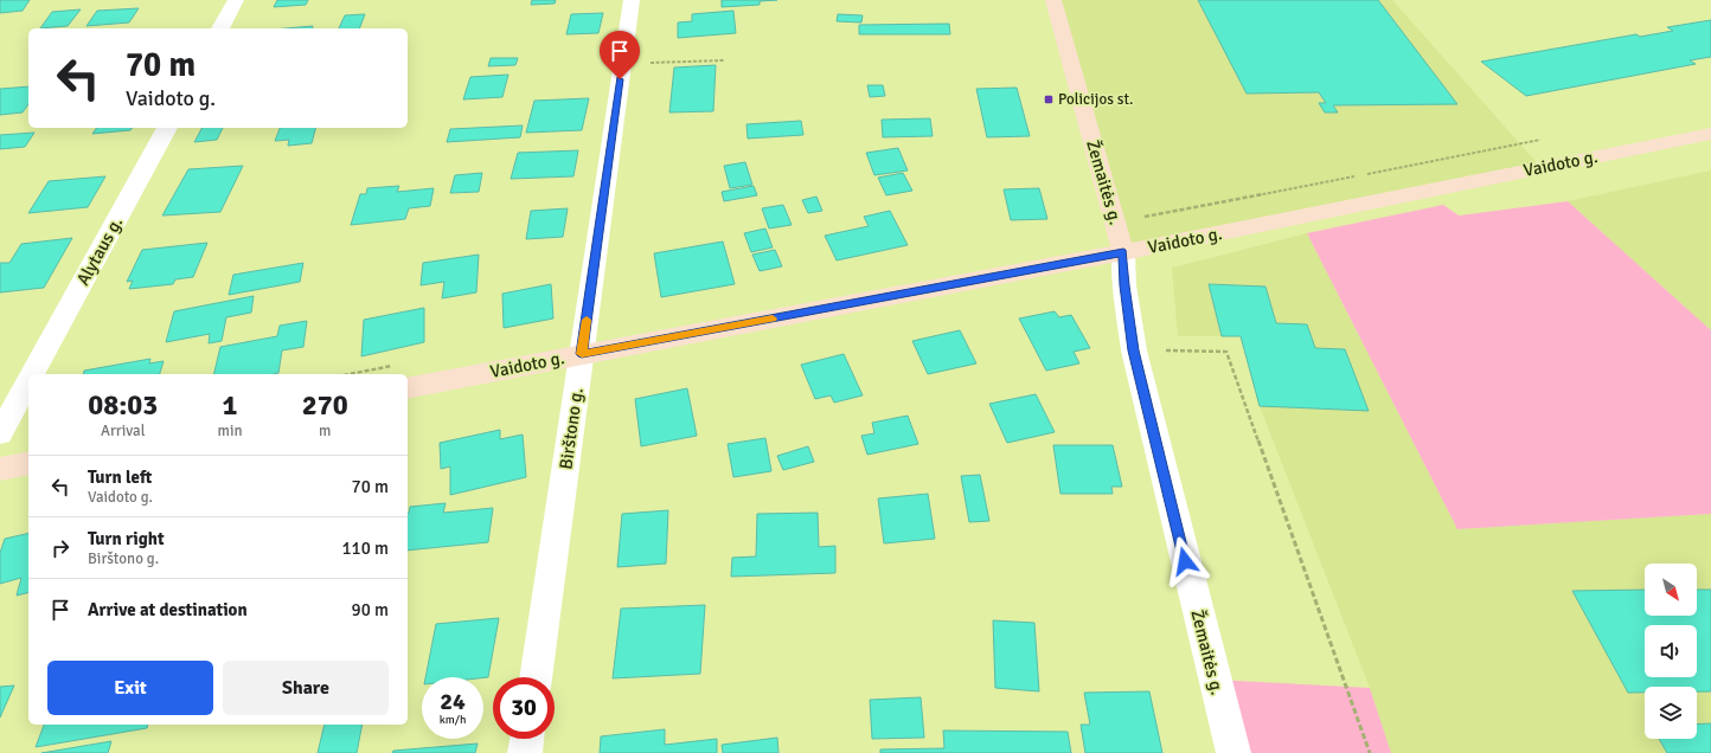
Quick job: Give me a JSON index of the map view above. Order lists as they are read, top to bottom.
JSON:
{
  "streets": {
    "main road": ["Vaidoto g.", "Žemaitės g."],
    "street": ["Alytaus g.", "Birštono g."]
  },
  "crossings": [
    ["Vaidoto g.", "Žemaitės g."],
    ["Vaidoto g.", "Birštono g."]
  ],
  "places": {
    "transit": ["Policijos st."]
  },
  "north": "bottom right",
  "page": {
    "turn": ["70 m", "Vaidoto g."],
    "eta": [
      "08:03",
      "Arrival",
      "1",
      "min",
      "270",
      "m"
    ],
    "list": [
      {
        "name": "Turn left",
        "note": "Vaidoto g.",
        "value": "70 m"
      },
      {
        "name": "Turn right",
        "note": "Birštono g.",
        "value": "110 m"
      },
      {
        "name": "Arrive at destination",
        "value": "90 m"
      }
    ],
    "buttons": ["Exit", "Share"],
    "speed": "24 km/h",
    "limit": "30"
  }
}
